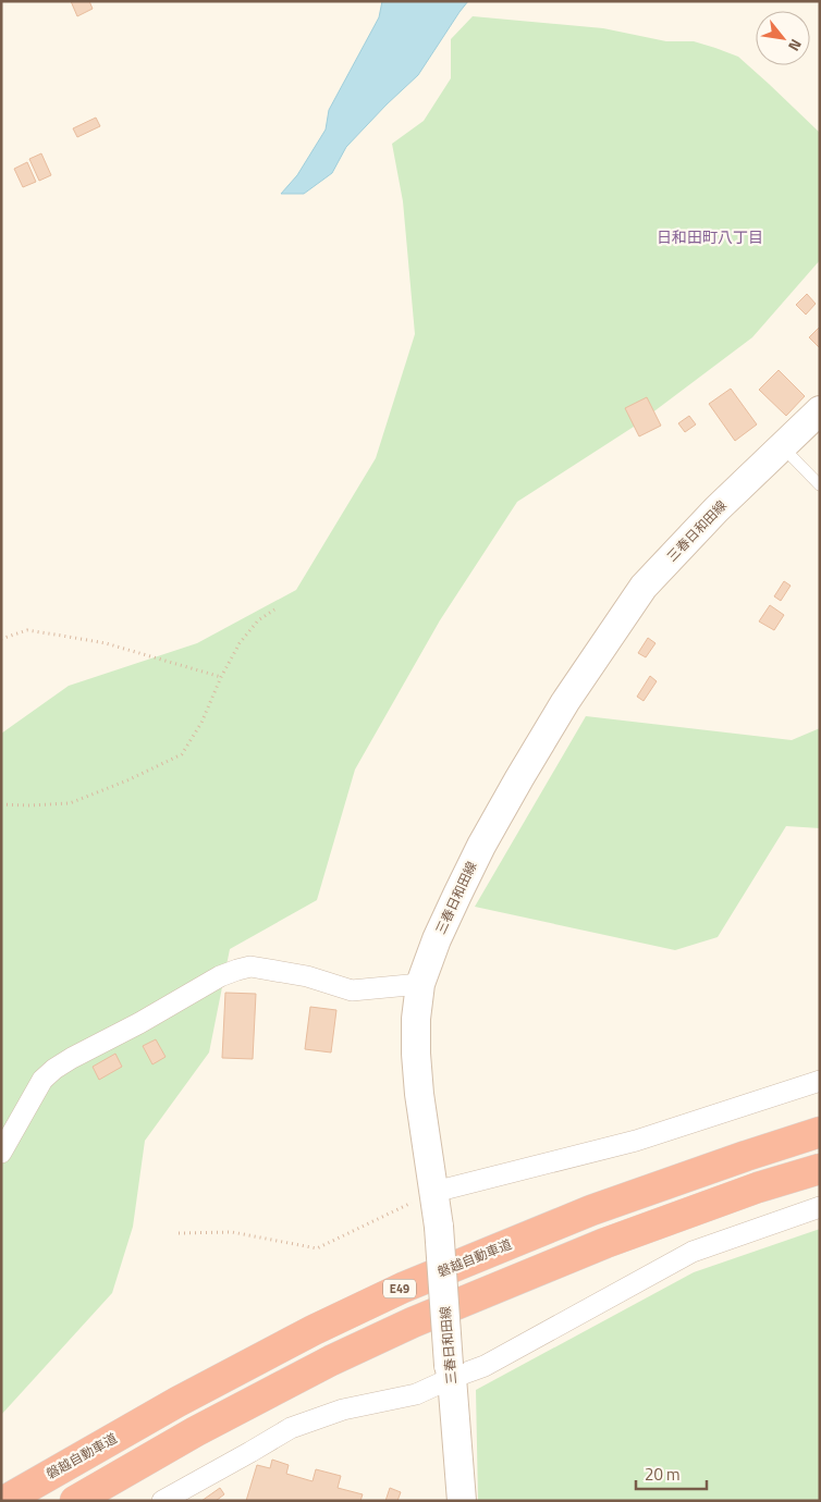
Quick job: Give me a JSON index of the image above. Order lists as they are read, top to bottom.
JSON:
{
  "streets": {
    "highway": ["磐越自動車道", "E49"],
    "main road": ["三春日和田線"]
  },
  "districts": ["日和田町八丁目"],
  "scale_bar": "20 m",
  "north": "bottom right"
}
